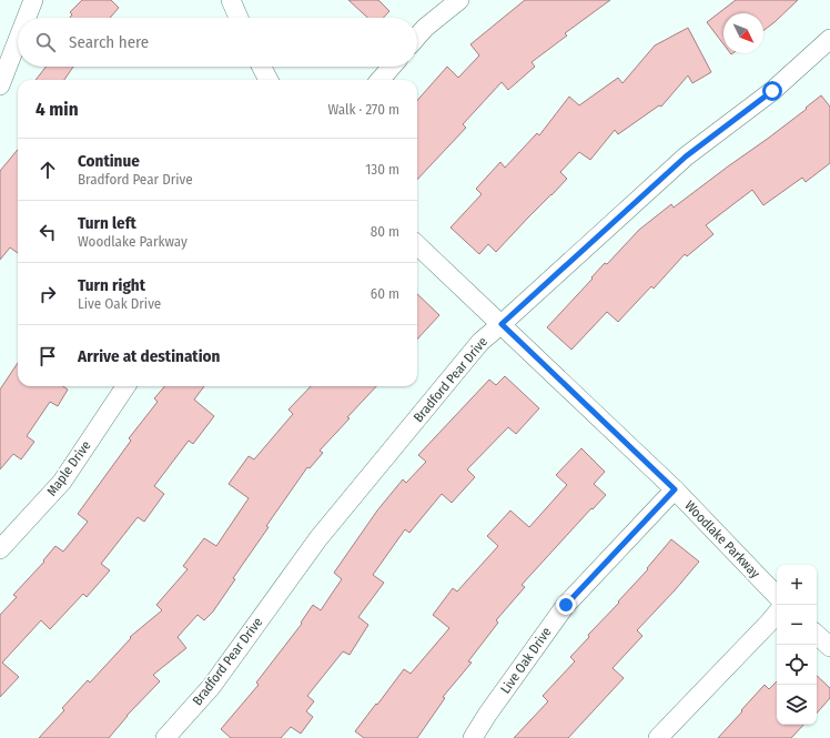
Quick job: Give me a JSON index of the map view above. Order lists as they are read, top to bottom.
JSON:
{
  "streets": {
    "street": [
      "Bradford Pear Drive",
      "Maple Drive",
      "Woodlake Parkway",
      "Live Oak Drive"
    ]
  },
  "crossings": [
    ["Bradford Pear Drive", "Woodlake Parkway"],
    ["Woodlake Parkway", "Live Oak Drive"]
  ],
  "north": "bottom right",
  "page": {
    "search": "Search here",
    "heading": ["4 min", "Walk · 270 m"],
    "list": [
      ["Continue", "Bradford Pear Drive", "130 m"],
      ["Turn left", "Woodlake Parkway", "80 m"],
      ["Turn right", "Live Oak Drive", "60 m"],
      "Arrive at destination"
    ],
    "map_buttons": ["+", "−"]
  }
}
